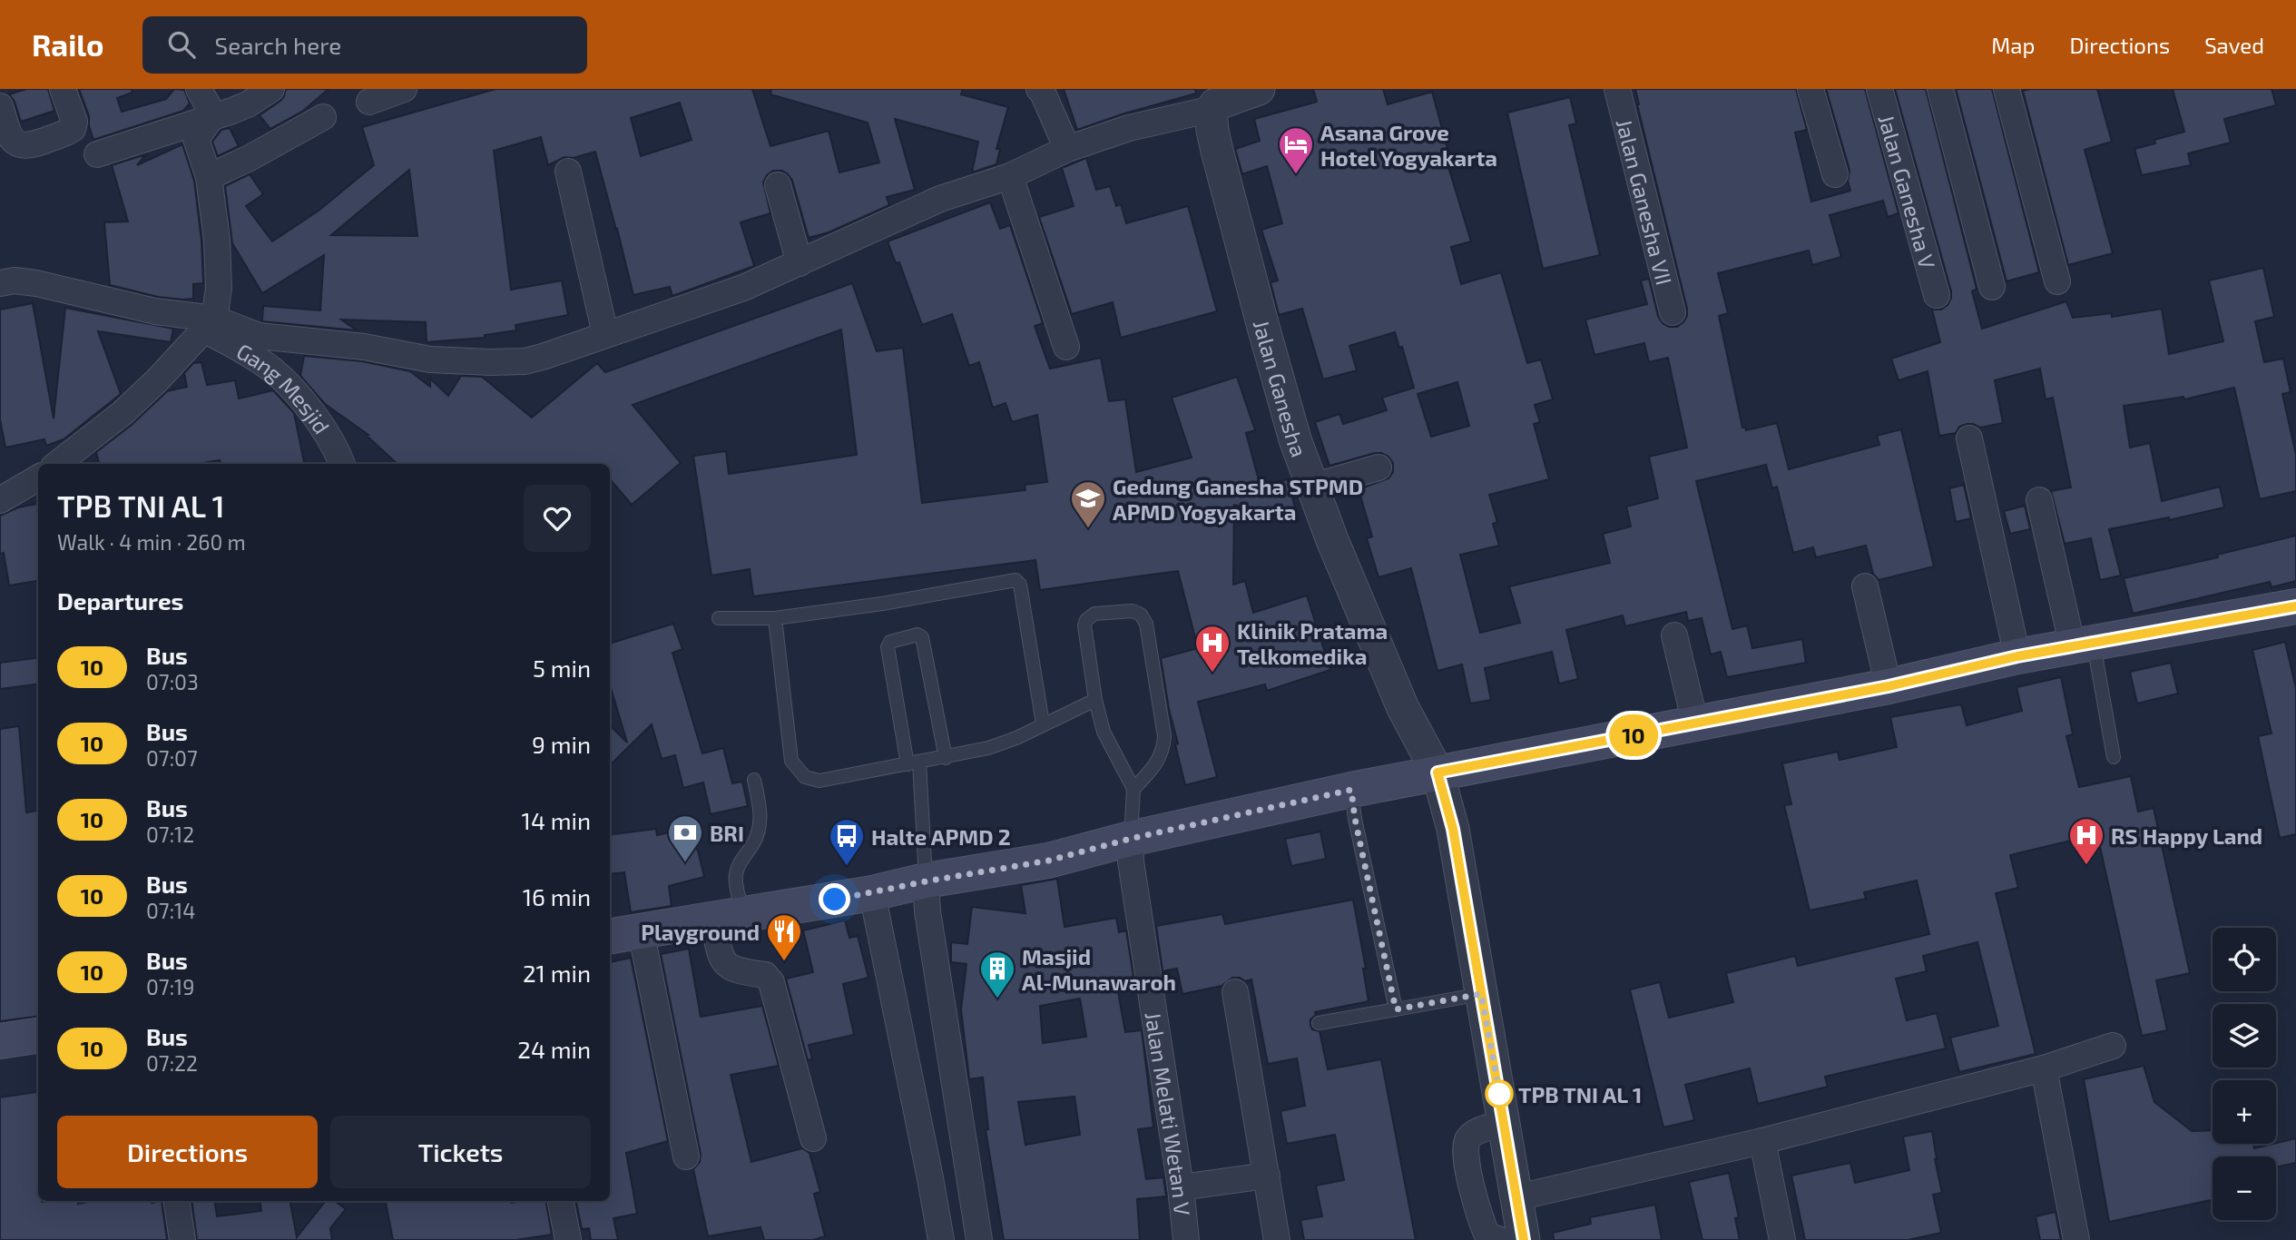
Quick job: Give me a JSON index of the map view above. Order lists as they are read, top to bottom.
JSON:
{
  "streets": {
    "street": [
      "Jalan Ganesha V",
      "Jalan Ganesha VII",
      "Jalan Ganesha",
      "Gang Mesjid",
      "Jalan Melati Wetan V"
    ]
  },
  "places": {
    "hotel": ["Asana Grove Hotel Yogyakarta"],
    "school or university": ["Gedung Ganesha STPMD APMD Yogyakarta"],
    "hospital": ["Klinik Pratama Telkomedika", "RS Happy Land"],
    "bank": ["BRI"],
    "bus stop": ["Halte APMD 2"],
    "restaurant": ["Playground"],
    "building": ["Masjid Al-Munawaroh"],
    "other": ["TPB TNI AL 1"]
  },
  "lines": ["bus line 10"],
  "page": {
    "header": "Railo",
    "search": "Search here",
    "nav": ["Map", "Directions", "Saved"],
    "on_map": "10",
    "heading": [
      ["TPB TNI AL 1", "Walk · 4 min · 260 m"],
      "Departures"
    ],
    "list": [
      {
        "mark": "10",
        "name": "Bus",
        "note": "07:03",
        "value": "5 min"
      },
      {
        "mark": "10",
        "name": "Bus",
        "note": "07:07",
        "value": "9 min"
      },
      {
        "mark": "10",
        "name": "Bus",
        "note": "07:12",
        "value": "14 min"
      },
      {
        "mark": "10",
        "name": "Bus",
        "note": "07:14",
        "value": "16 min"
      },
      {
        "mark": "10",
        "name": "Bus",
        "note": "07:19",
        "value": "21 min"
      },
      {
        "mark": "10",
        "name": "Bus",
        "note": "07:22",
        "value": "24 min"
      }
    ],
    "map_buttons": ["+", "−"],
    "buttons": ["Directions", "Tickets"]
  }
}
